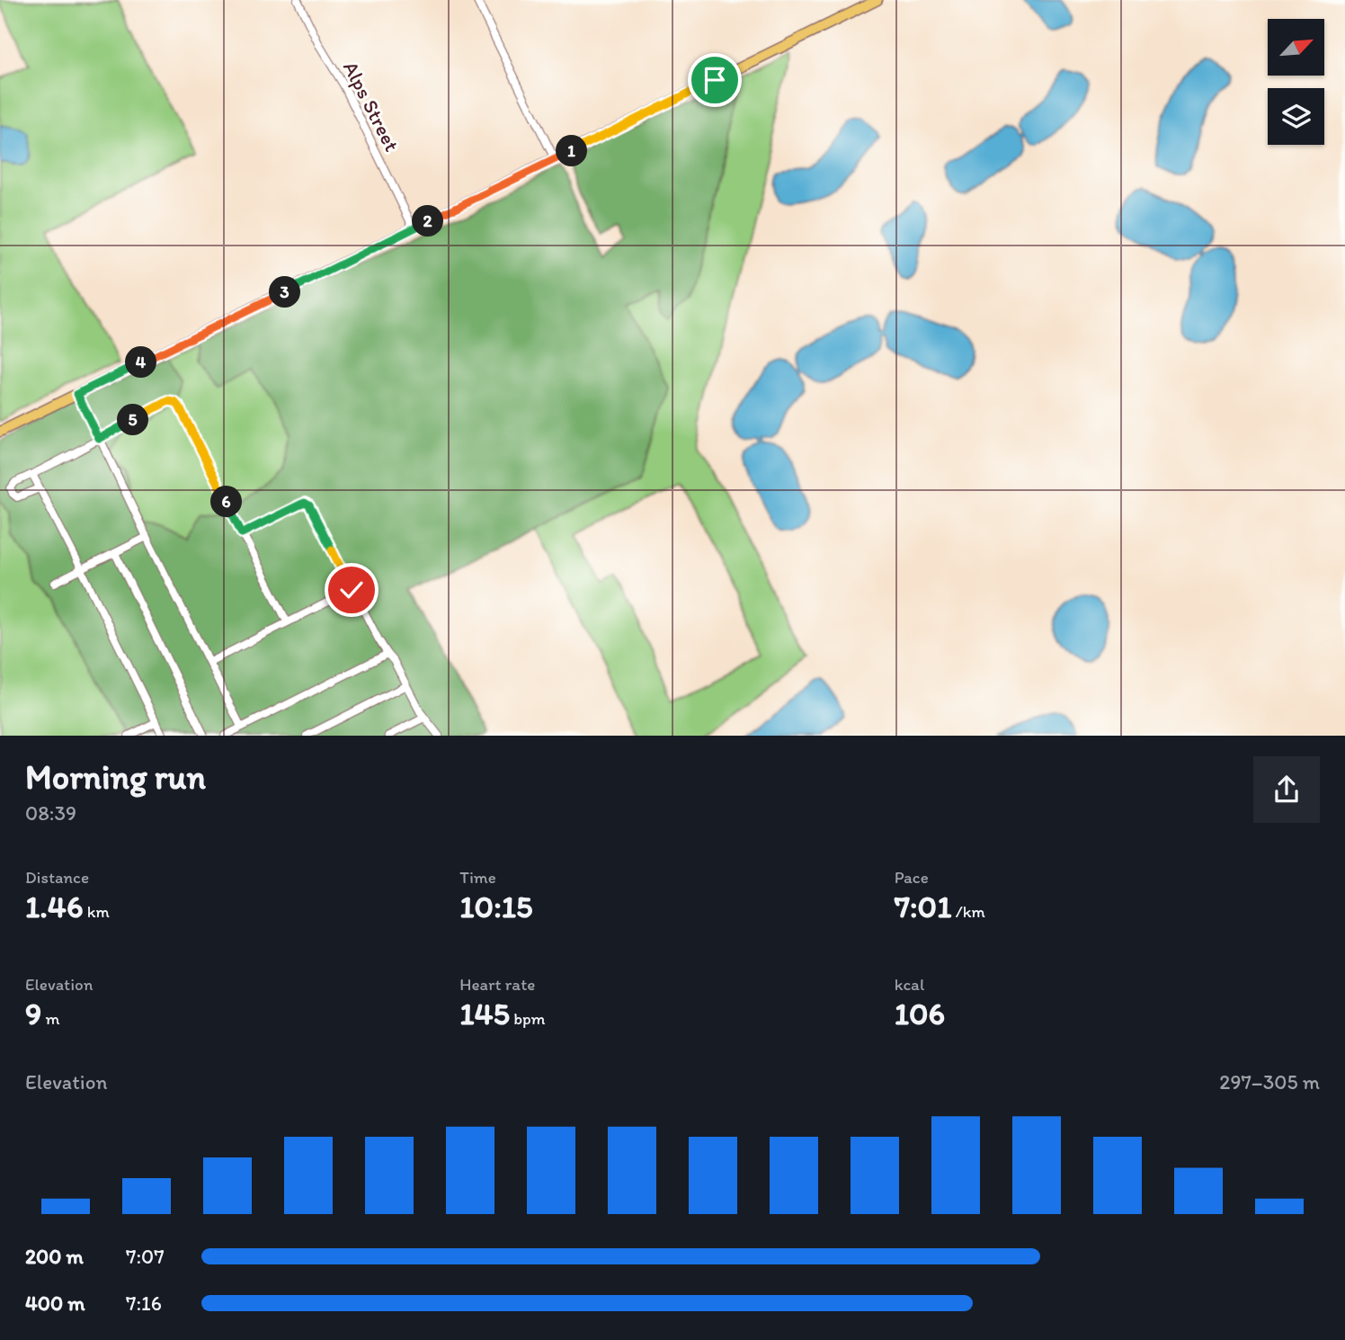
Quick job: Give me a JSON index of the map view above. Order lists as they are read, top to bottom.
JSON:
{
  "streets": {
    "street": ["Alps Street"]
  },
  "north": "top right",
  "page": {
    "pins": [
      "1",
      "2",
      "3",
      "4",
      "5",
      "6"
    ],
    "heading": ["Morning run", "08:39"],
    "stats": [
      ["Distance", "1.46 km"],
      ["Time", "10:15"],
      ["Pace", "7:01 /km"],
      ["Elevation", "9 m"],
      ["Heart rate", "145 bpm"],
      ["kcal", "106"]
    ],
    "chart": ["Elevation", "297–305 m"],
    "list": [
      {
        "name": "200 m",
        "note": "7:07"
      },
      {
        "name": "400 m",
        "note": "7:16"
      }
    ]
  }
}
